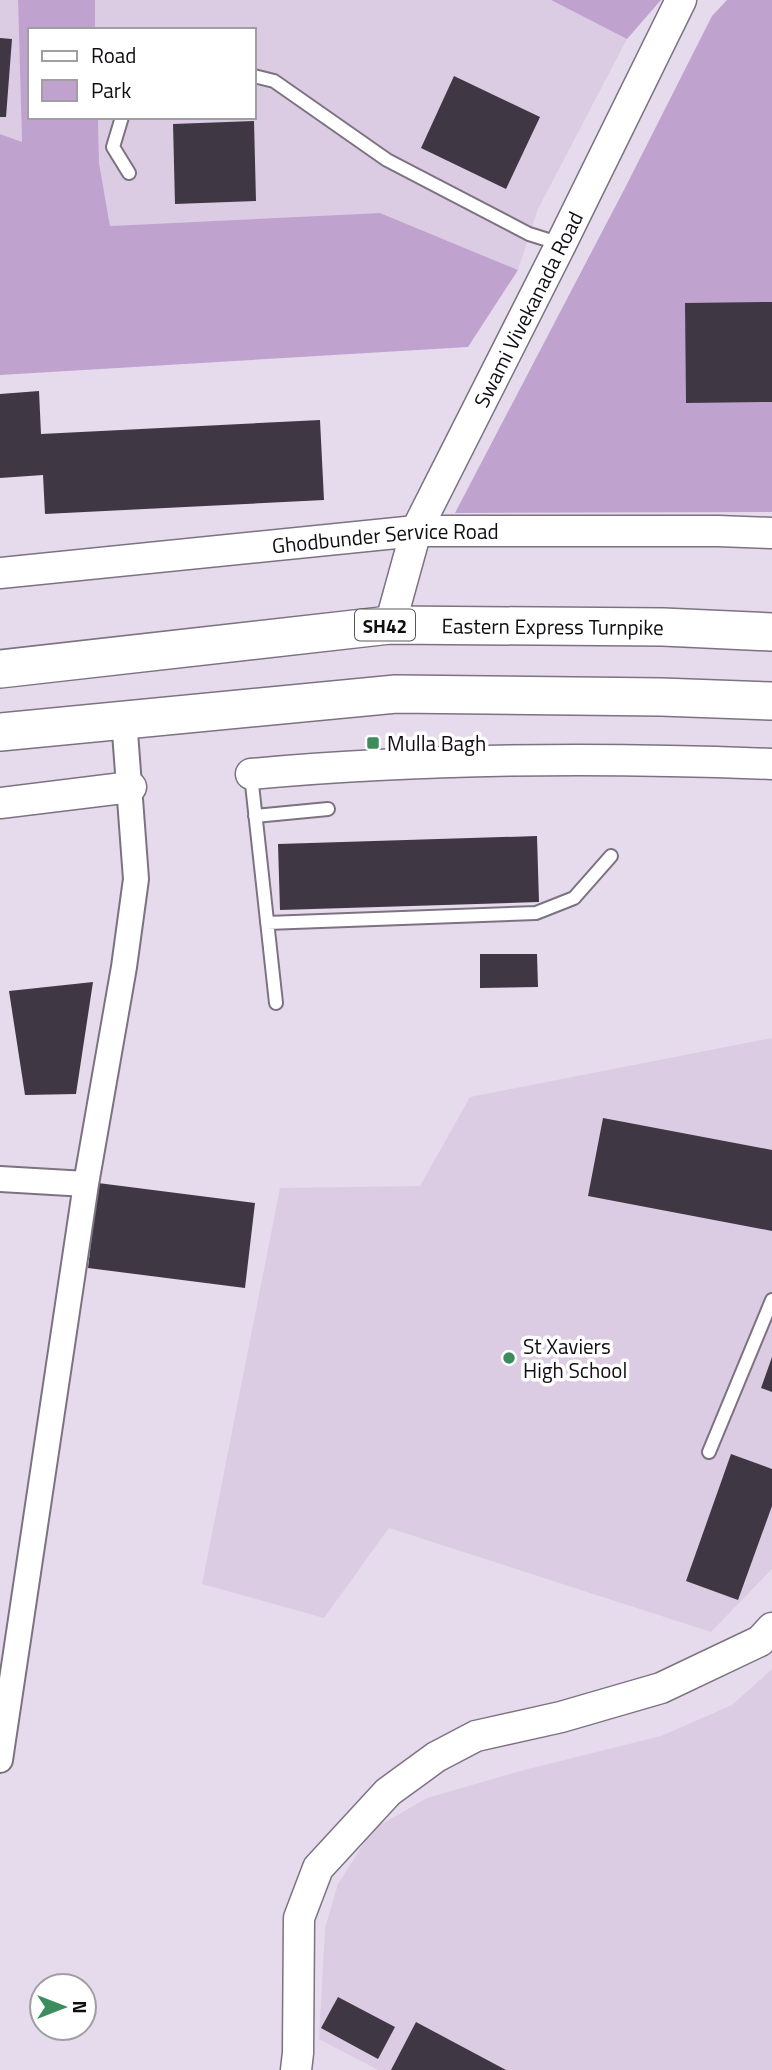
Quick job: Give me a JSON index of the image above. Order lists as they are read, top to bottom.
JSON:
{
  "streets": {
    "main road": ["SH42", "Eastern Express Turnpike"],
    "street": ["Swami Vivekanada Road", "Ghodbunder Service Road"]
  },
  "crossings": [
    ["Swami Vivekanada Road", "Ghodbunder Service Road"],
    ["Swami Vivekanada Road", "Eastern Express Turnpike"]
  ],
  "places": {
    "transit": ["Mulla Bagh"],
    "other": ["St Xaviers High School"]
  },
  "legend": ["Road", "Park"],
  "north": "right"
}
